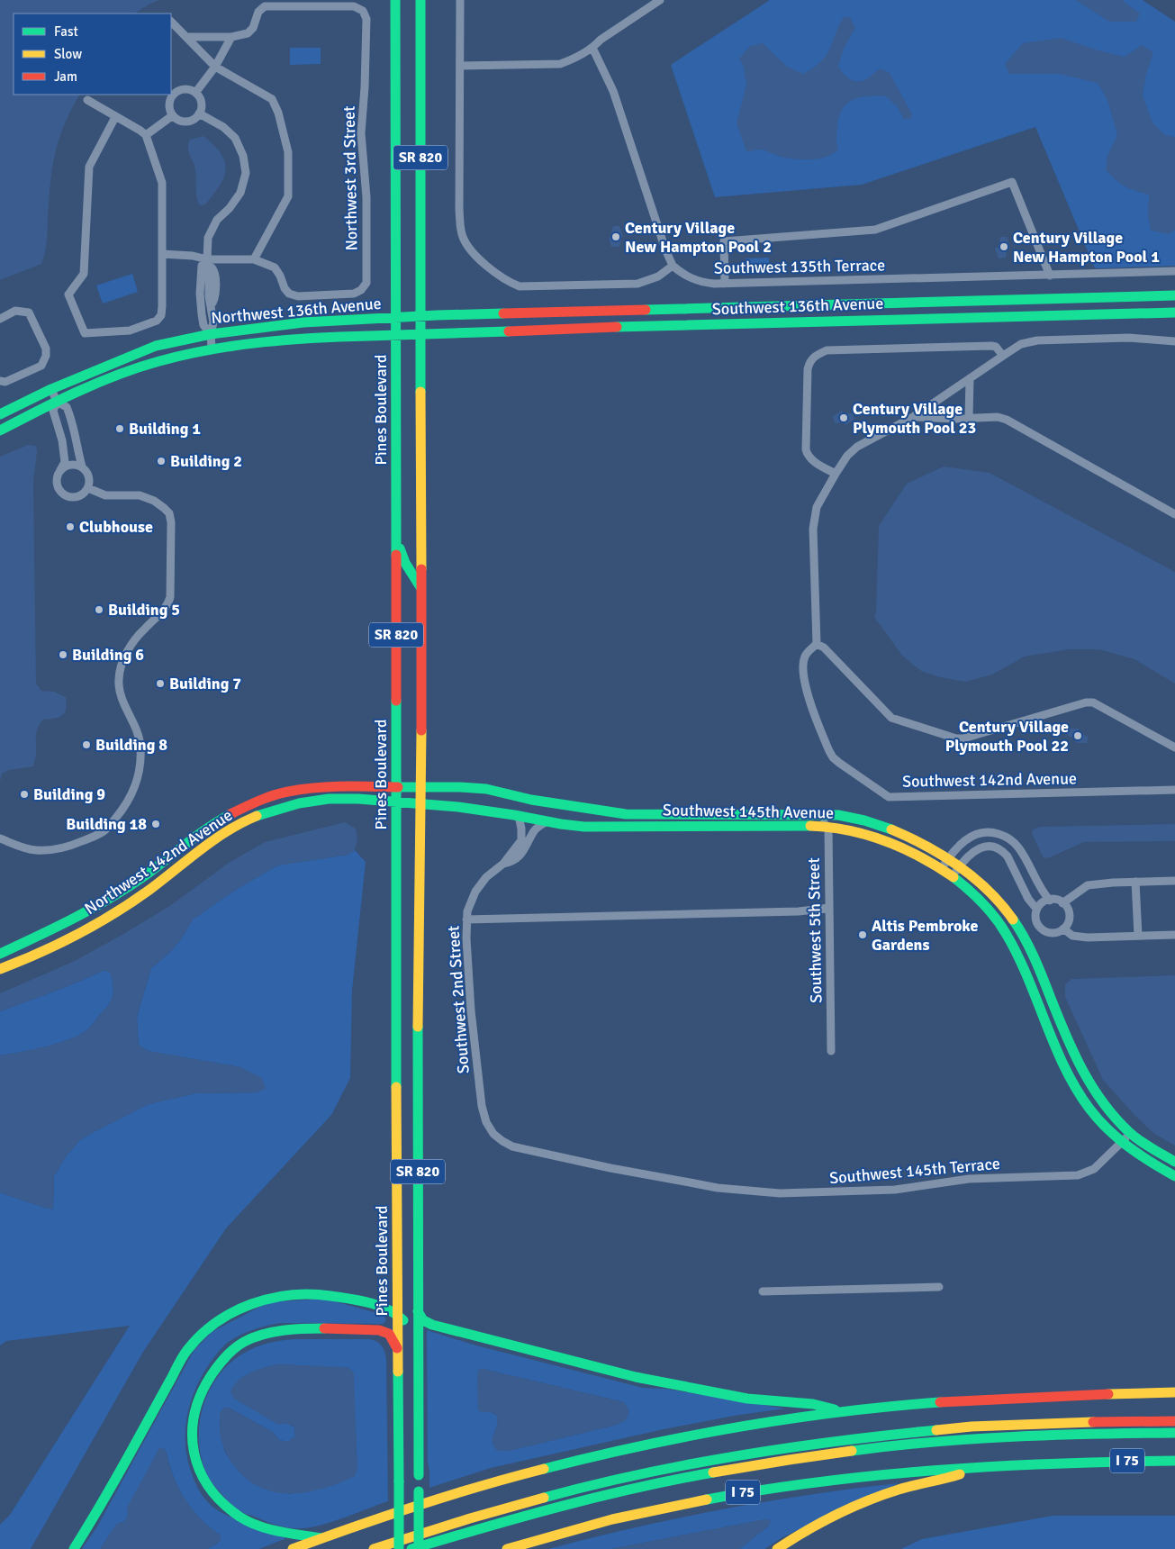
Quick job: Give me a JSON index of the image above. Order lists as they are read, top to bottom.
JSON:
{
  "streets": {
    "main road": [
      "SR 820",
      "Southwest 136th Avenue",
      "Northwest 136th Avenue",
      "Pines Boulevard",
      "Southwest 145th Avenue",
      "Northwest 142nd Avenue",
      "I 75"
    ],
    "street": [
      "Northwest 3rd Street",
      "Southwest 135th Terrace",
      "Southwest 142nd Avenue",
      "Southwest 5th Street",
      "Southwest 2nd Street",
      "Southwest 145th Terrace"
    ]
  },
  "crossings": [
    ["SR 820", "Southwest 136th Avenue"],
    ["SR 820", "Northwest 136th Avenue"],
    ["SR 820", "Southwest 145th Avenue"],
    ["SR 820", "Northwest 142nd Avenue"],
    ["Southwest 136th Avenue", "Northwest 136th Avenue"],
    ["Northwest 136th Avenue", "Pines Boulevard"],
    ["Pines Boulevard", "Northwest 142nd Avenue"],
    ["Southwest 145th Avenue", "Northwest 142nd Avenue"],
    ["Southwest 145th Avenue", "Southwest 5th Street"],
    ["Southwest 145th Avenue", "Southwest 2nd Street"],
    ["Southwest 145th Avenue", "Southwest 145th Terrace"],
    ["Southwest 2nd Street", "Southwest 145th Terrace"]
  ],
  "places": [
    "Century Village New Hampton Pool 2",
    "Century Village New Hampton Pool 1",
    "Century Village Plymouth Pool 23",
    "Building 1",
    "Building 2",
    "Clubhouse",
    "Building 5",
    "Building 6",
    "Building 7",
    "Century Village Plymouth Pool 22",
    "Building 8",
    "Building 9",
    "Building 18",
    "Altis Pembroke Gardens"
  ],
  "legend": ["Fast", "Slow", "Jam"]
}
